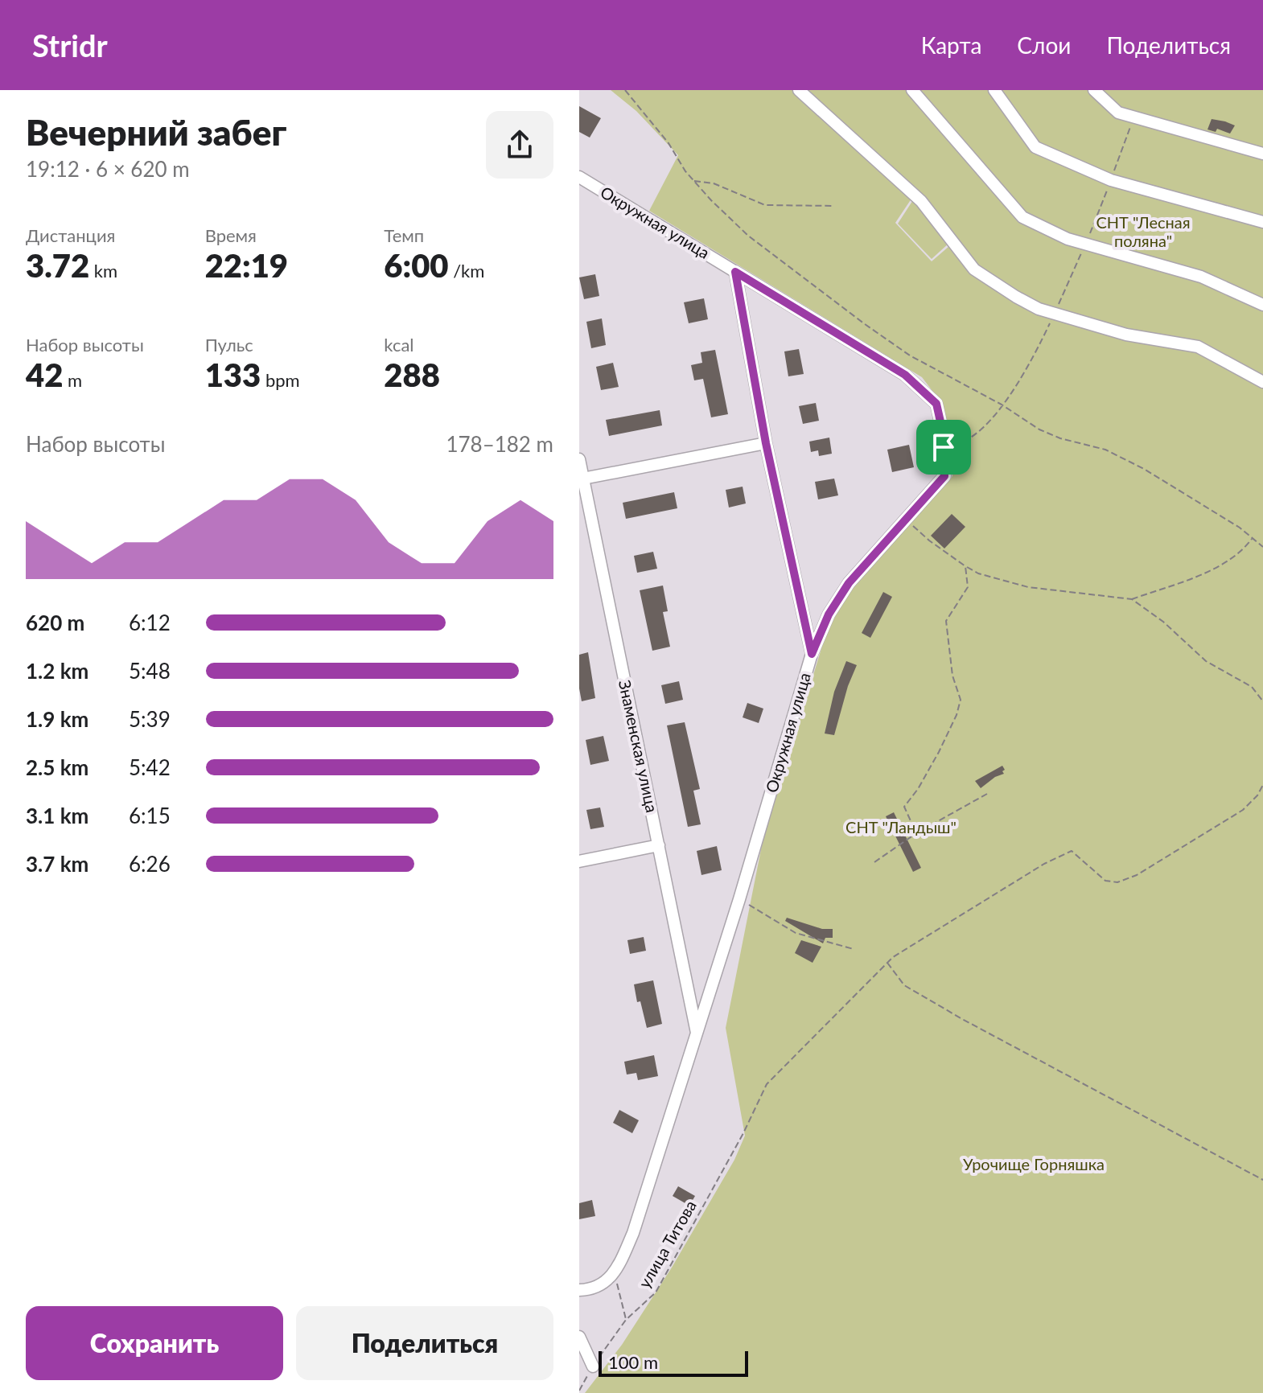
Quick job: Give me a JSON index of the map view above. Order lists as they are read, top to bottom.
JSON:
{
  "streets": {
    "street": ["Окружная улица", "Знаменская улица"],
    "path": ["улица Титова"]
  },
  "crossings": [
    ["Окружная улица", "Знаменская улица"]
  ],
  "parks": ["СНТ \"Лесная поляна\"", "СНТ \"Ландыш\"", "Урочище Горняшка"],
  "scale_bar": "100 m",
  "page": {
    "header": "Stridr",
    "nav": ["Карта", "Слои", "Поделиться"],
    "heading": ["Вечерний забег", "19:12 · 6 × 620 m"],
    "stats": [
      ["Дистанция", "3.72 km"],
      ["Время", "22:19"],
      ["Темп", "6:00 /km"],
      ["Набор высоты", "42 m"],
      ["Пульс", "133 bpm"],
      ["kcal", "288"]
    ],
    "chart": ["Набор высоты", "178–182 m"],
    "list": [
      {
        "name": "620 m",
        "note": "6:12"
      },
      {
        "name": "1.2 km",
        "note": "5:48"
      },
      {
        "name": "1.9 km",
        "note": "5:39"
      },
      {
        "name": "2.5 km",
        "note": "5:42"
      },
      {
        "name": "3.1 km",
        "note": "6:15"
      },
      {
        "name": "3.7 km",
        "note": "6:26"
      }
    ],
    "buttons": ["Сохранить", "Поделиться"],
    "scale": "100 m"
  }
}
